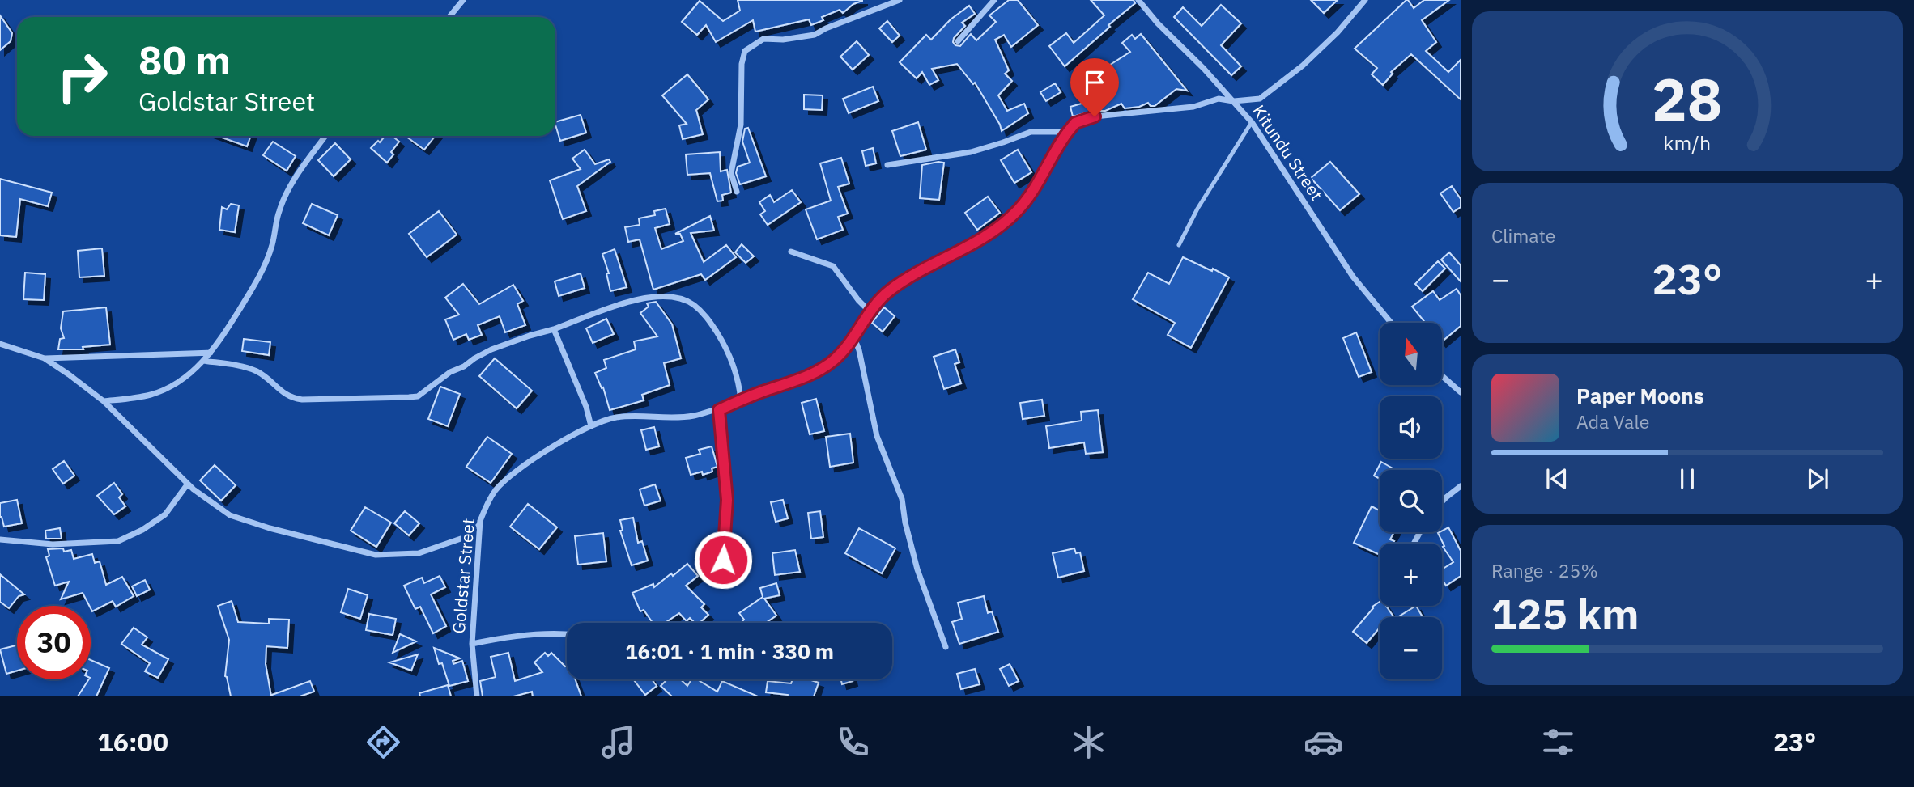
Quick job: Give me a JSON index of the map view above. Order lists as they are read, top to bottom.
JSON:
{
  "streets": {
    "street": ["Kitundu Street", "Goldstar Street"]
  },
  "crossings": [
    ["Kitundu Street", "Goldstar Street"]
  ],
  "north": "top",
  "page": {
    "turn": ["80 m", "Goldstar Street"],
    "tile": [
      "Climate",
      ["Range · 25%", "125 km"]
    ],
    "heat": ["−", "23°", "+"],
    "map_buttons": ["+", "−"],
    "song": ["Paper Moons", "Ada Vale"],
    "limit": "30",
    "trip": "16:01 · 1 min · 330 m",
    "tabs": ["16:00", "23°"],
    "gauge": ["28", "km/h"]
  }
}
